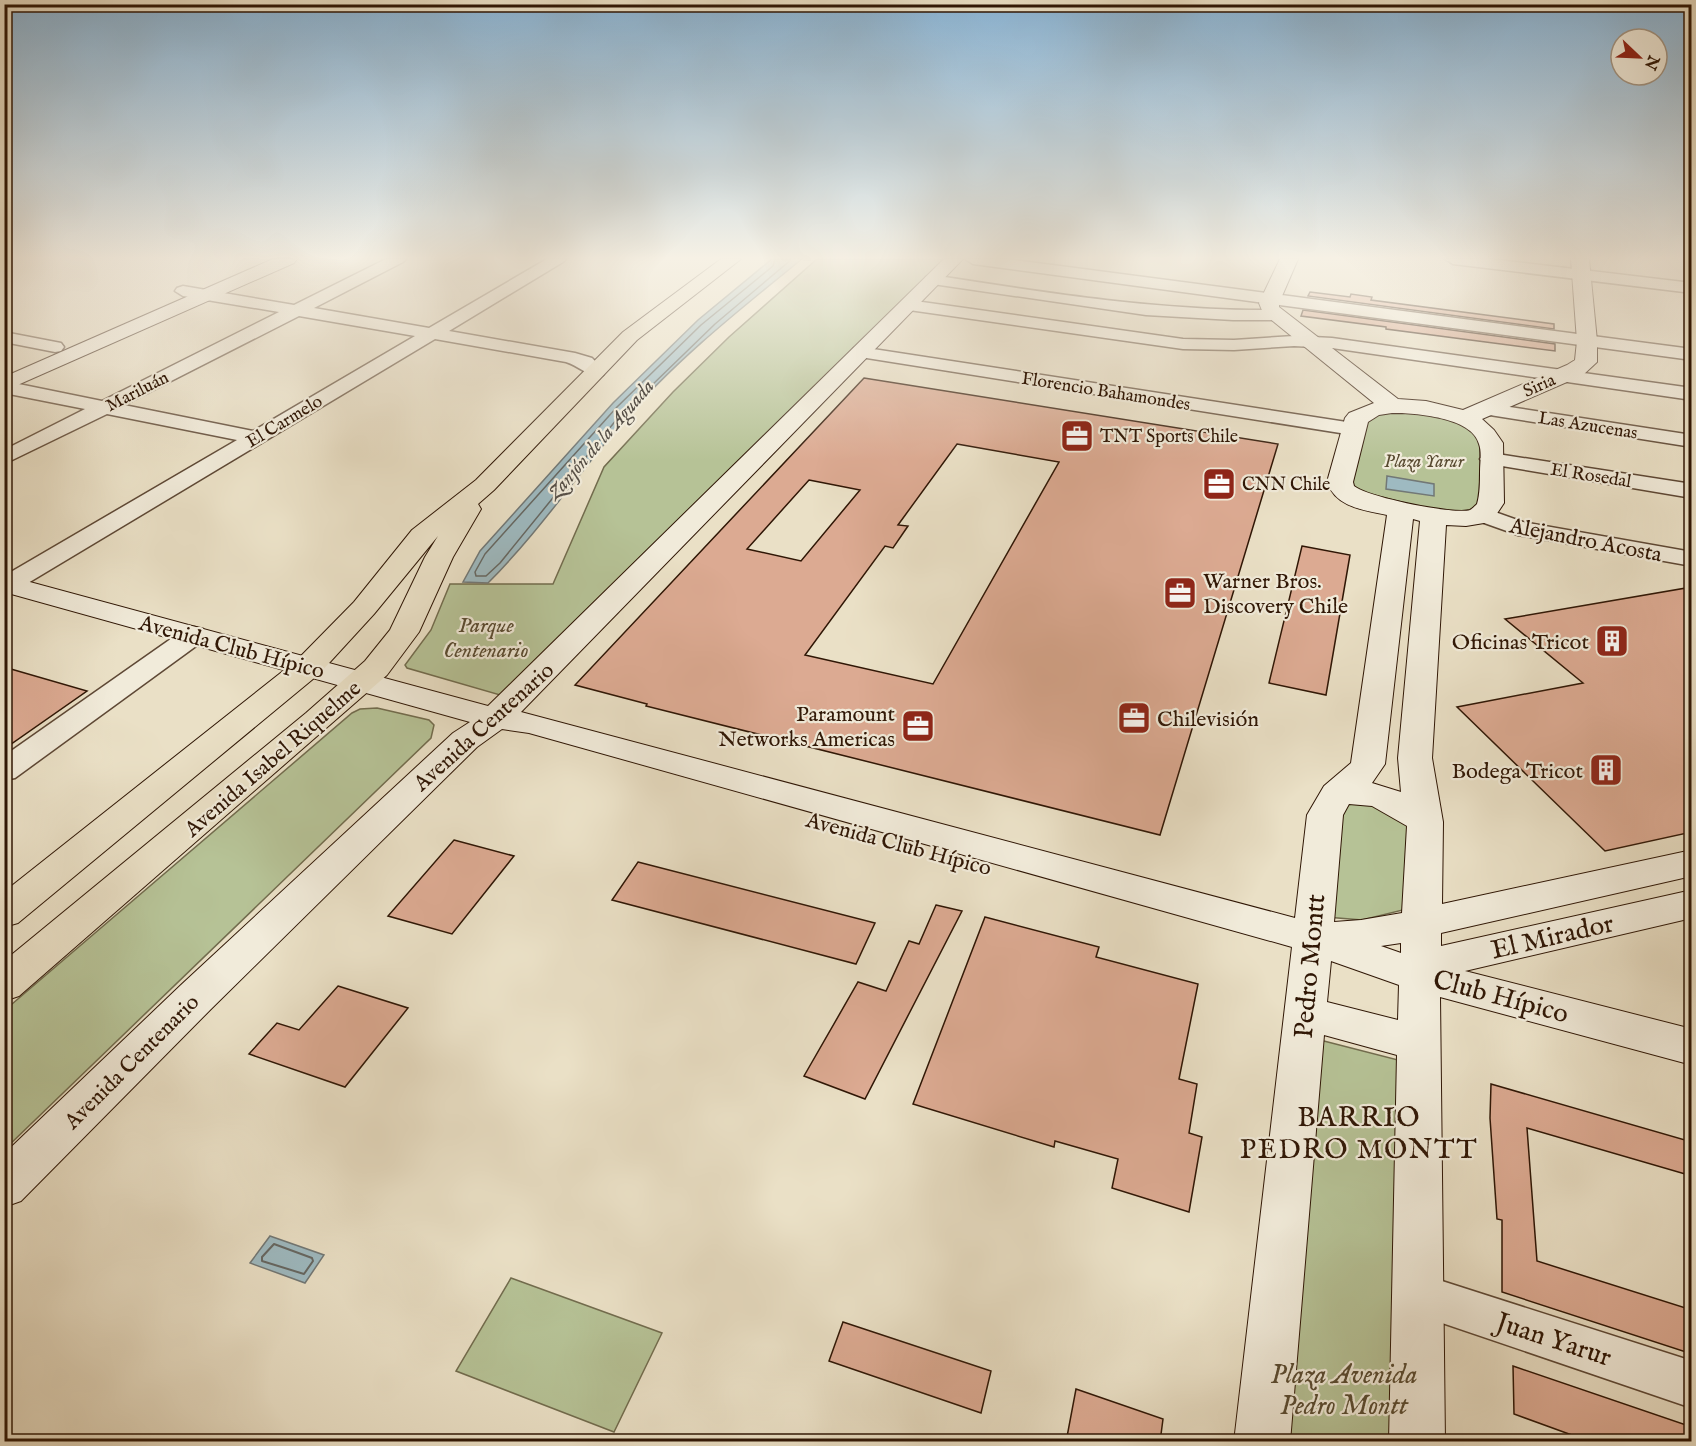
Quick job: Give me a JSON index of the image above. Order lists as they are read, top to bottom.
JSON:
{
  "streets": {
    "highway": ["Avenida Isabel Riquelme"],
    "street": [
      "Siria",
      "Mariluán",
      "Florencio Bahamondes",
      "El Carmelo",
      "Las Azucenas",
      "El Rosedal",
      "Alejandro Acosta",
      "Avenida Club Hípico",
      "Avenida Centenario",
      "El Mirador",
      "Pedro Montt",
      "Club Hípico",
      "Juan Yarur"
    ]
  },
  "crossings": [
    ["Siria", "Florencio Bahamondes"],
    ["Siria", "Las Azucenas"],
    ["Siria", "El Rosedal"],
    ["Siria", "Alejandro Acosta"],
    ["Siria", "Pedro Montt"],
    ["Florencio Bahamondes", "Las Azucenas"],
    ["Florencio Bahamondes", "El Rosedal"],
    ["Florencio Bahamondes", "Alejandro Acosta"],
    ["Florencio Bahamondes", "Avenida Centenario"],
    ["Florencio Bahamondes", "Pedro Montt"],
    ["El Carmelo", "Avenida Club Hípico"],
    ["Las Azucenas", "El Rosedal"],
    ["Las Azucenas", "Alejandro Acosta"],
    ["Las Azucenas", "Pedro Montt"],
    ["El Rosedal", "Alejandro Acosta"],
    ["El Rosedal", "Pedro Montt"],
    ["Alejandro Acosta", "Pedro Montt"],
    ["Avenida Club Hípico", "Avenida Centenario"],
    ["Avenida Club Hípico", "Avenida Isabel Riquelme"],
    ["Avenida Club Hípico", "El Mirador"],
    ["Avenida Club Hípico", "Pedro Montt"],
    ["El Mirador", "Pedro Montt"],
    ["El Mirador", "Club Hípico"]
  ],
  "districts": ["BARRIO PEDRO MONTT"],
  "water": ["Zanjón de la Aguada"],
  "parks": ["Plaza Yarur", "Parque Centenario", "Plaza Avenida Pedro Montt"],
  "places": {
    "office": [
      "TNT Sports Chile",
      "CNN Chile",
      "Warner Bros. Discovery Chile",
      "Chilevisión",
      "Paramount Networks Americas"
    ],
    "building": ["Oficinas Tricot", "Bodega Tricot"]
  },
  "north": "bottom right"
}
